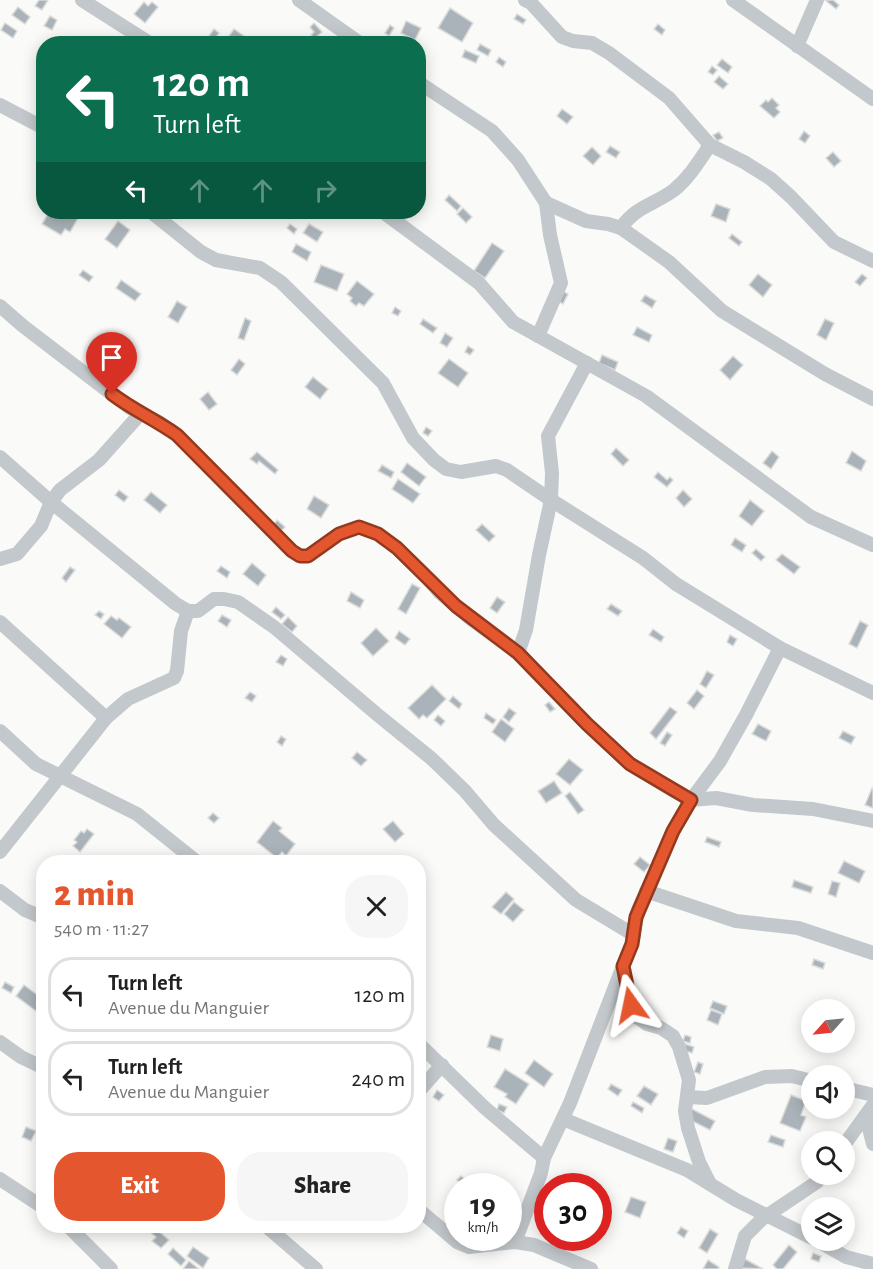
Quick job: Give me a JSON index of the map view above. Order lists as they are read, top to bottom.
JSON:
{
  "north": "bottom left",
  "page": {
    "turn": ["120 m", "Turn left"],
    "heading": ["2 min", "540 m · 11:27"],
    "list": [
      {
        "name": "Turn left",
        "note": "Avenue du Manguier",
        "value": "120 m"
      },
      {
        "name": "Turn left",
        "note": "Avenue du Manguier",
        "value": "240 m"
      }
    ],
    "buttons": ["Exit", "Share"],
    "speed": "19 km/h",
    "limit": "30"
  }
}
